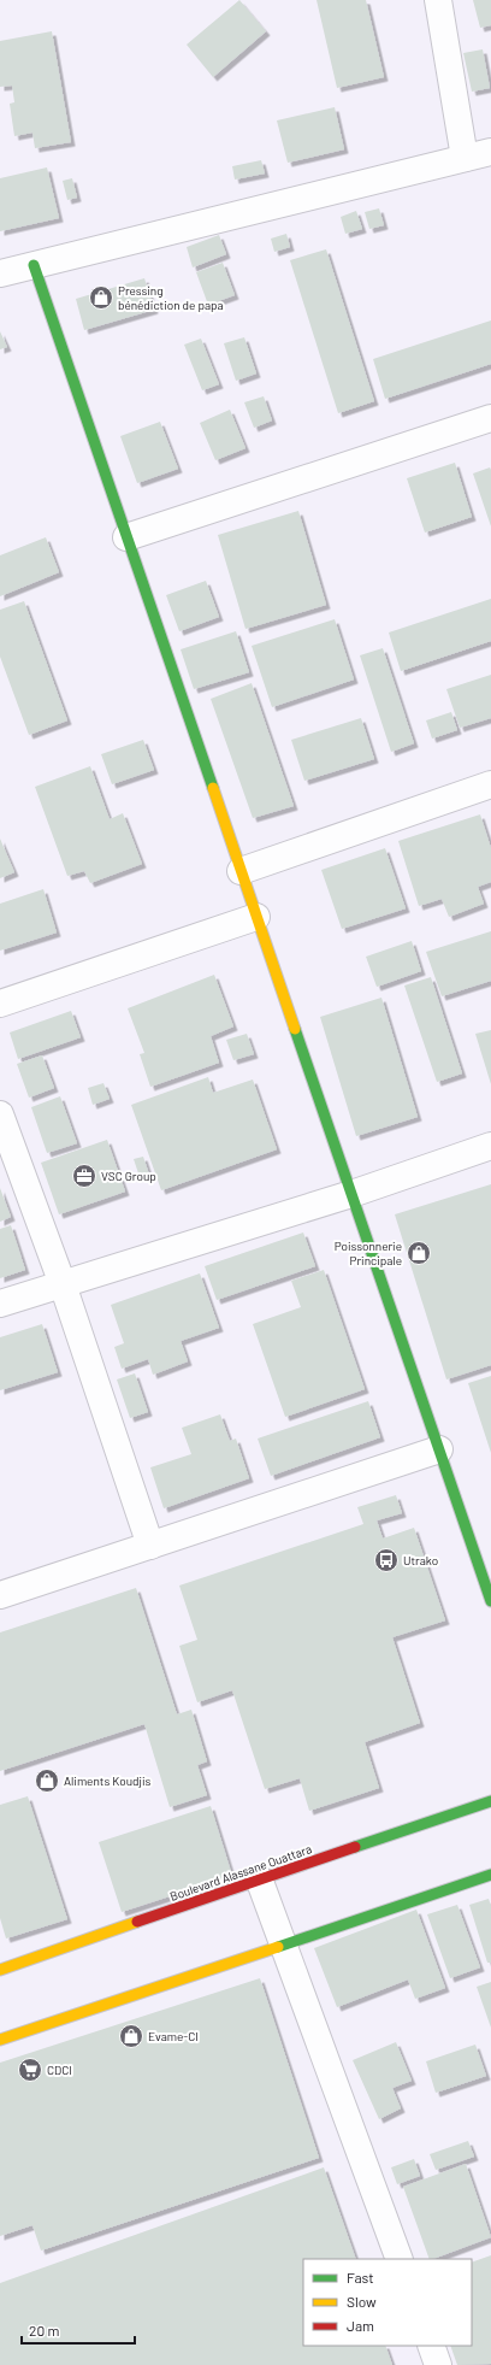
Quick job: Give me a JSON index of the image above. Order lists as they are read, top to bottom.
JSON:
{
  "streets": {
    "street": ["Boulevard Alassane Ouattara"]
  },
  "places": {
    "shop": [
      "Pressing bénédiction de papa",
      "Poissonnerie Principale",
      "Aliments Koudjis",
      "Evame-CI"
    ],
    "office": ["VSC Group"],
    "bus stop": ["Utrako"],
    "supermarket": ["CDCI"]
  },
  "legend": ["Fast", "Slow", "Jam"],
  "scale_bar": "20 m"
}
